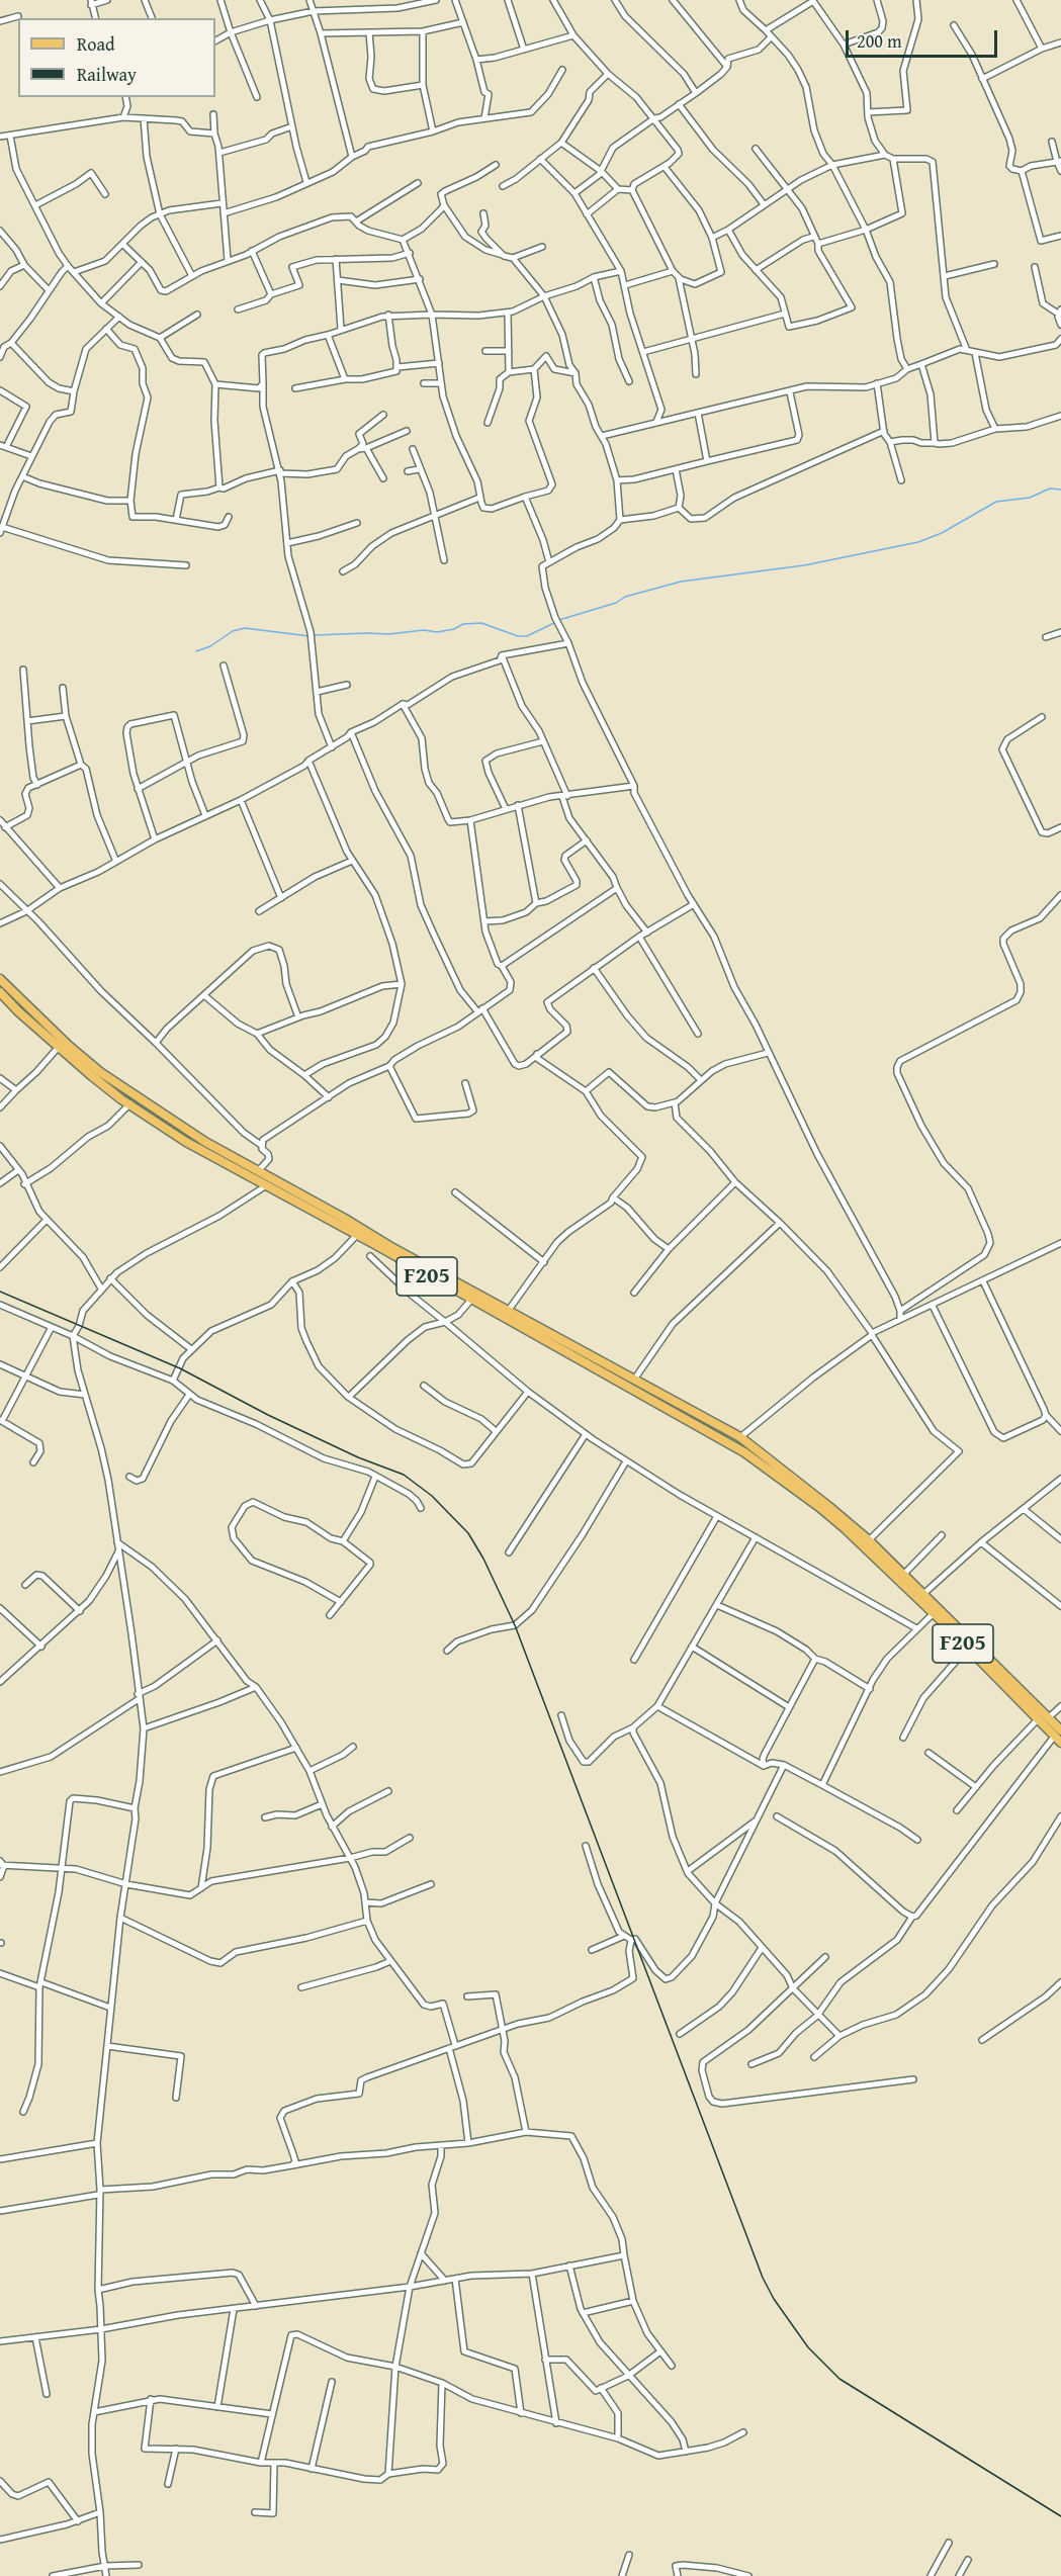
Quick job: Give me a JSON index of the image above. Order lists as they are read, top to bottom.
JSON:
{
  "streets": {
    "main road": ["F205"]
  },
  "legend": ["Road", "Railway"],
  "scale_bar": "200 m"
}
